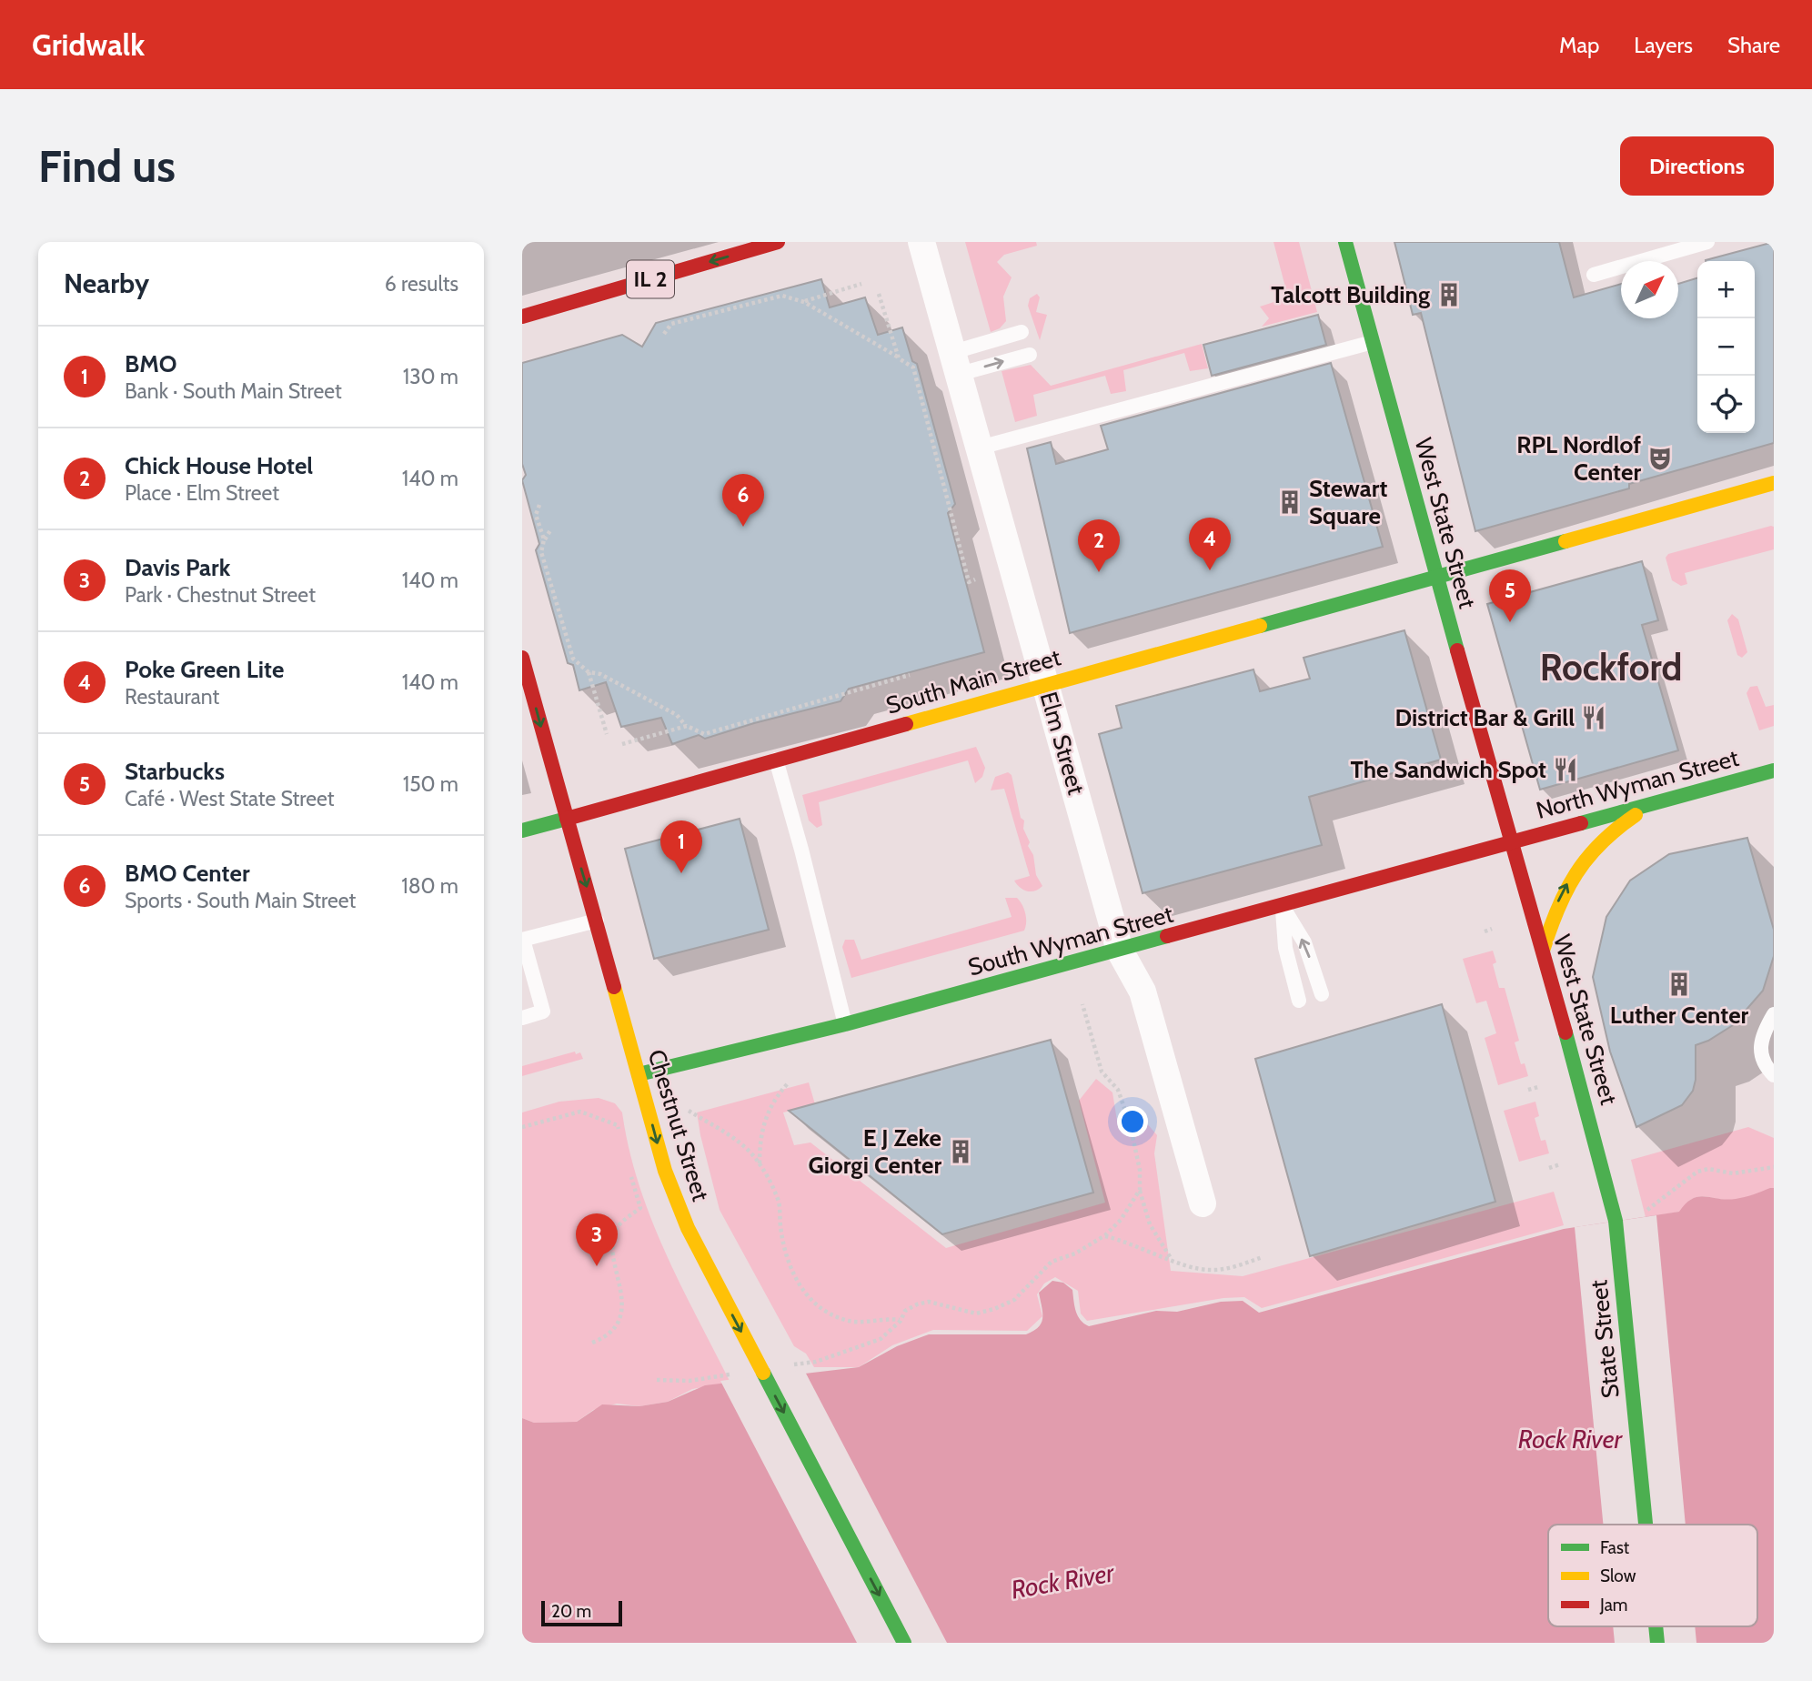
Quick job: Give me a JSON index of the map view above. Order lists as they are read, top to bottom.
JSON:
{
  "streets": {
    "main road": [
      "IL 2",
      "West State Street",
      "South Main Street",
      "North Wyman Street",
      "South Wyman Street",
      "Chestnut Street",
      "State Street"
    ],
    "street": ["Elm Street"]
  },
  "crossings": [
    ["West State Street", "South Main Street"],
    ["West State Street", "North Wyman Street"],
    ["West State Street", "South Wyman Street"],
    ["West State Street", "State Street"],
    ["South Main Street", "Elm Street"],
    ["South Main Street", "Chestnut Street"],
    ["Elm Street", "South Wyman Street"],
    ["North Wyman Street", "South Wyman Street"],
    ["South Wyman Street", "Chestnut Street"]
  ],
  "one_way": ["Chestnut Street"],
  "districts": ["Rockford"],
  "water": ["Rock River"],
  "places": {
    "building": [
      "Talcott Building",
      "Stewart Square",
      "Luther Center",
      "E J Zeke Giorgi Center"
    ],
    "theatre": ["RPL Nordlof Center"],
    "restaurant": ["District Bar & Grill", "The Sandwich Spot"]
  },
  "legend": ["Fast", "Slow", "Jam"],
  "scale_bar": "20 m",
  "north": "top right",
  "page": {
    "header": "Gridwalk",
    "nav": ["Map", "Layers", "Share"],
    "buttons": "Directions",
    "title": "Find us",
    "heading": ["Nearby", "6 results"],
    "map_buttons": ["+", "−"],
    "list": [
      {
        "mark": "1",
        "name": "BMO",
        "note": "Bank · South Main Street",
        "value": "130 m"
      },
      {
        "mark": "2",
        "name": "Chick House Hotel",
        "note": "Place · Elm Street",
        "value": "140 m"
      },
      {
        "mark": "3",
        "name": "Davis Park",
        "note": "Park · Chestnut Street",
        "value": "140 m"
      },
      {
        "mark": "4",
        "name": "Poke Green Lite",
        "note": "Restaurant",
        "value": "140 m"
      },
      {
        "mark": "5",
        "name": "Starbucks",
        "note": "Café · West State Street",
        "value": "150 m"
      },
      {
        "mark": "6",
        "name": "BMO Center",
        "note": "Sports · South Main Street",
        "value": "180 m"
      }
    ],
    "pins": [
      "6",
      "4",
      "2",
      "5",
      "1",
      "3"
    ],
    "scale": "20 m"
  }
}
